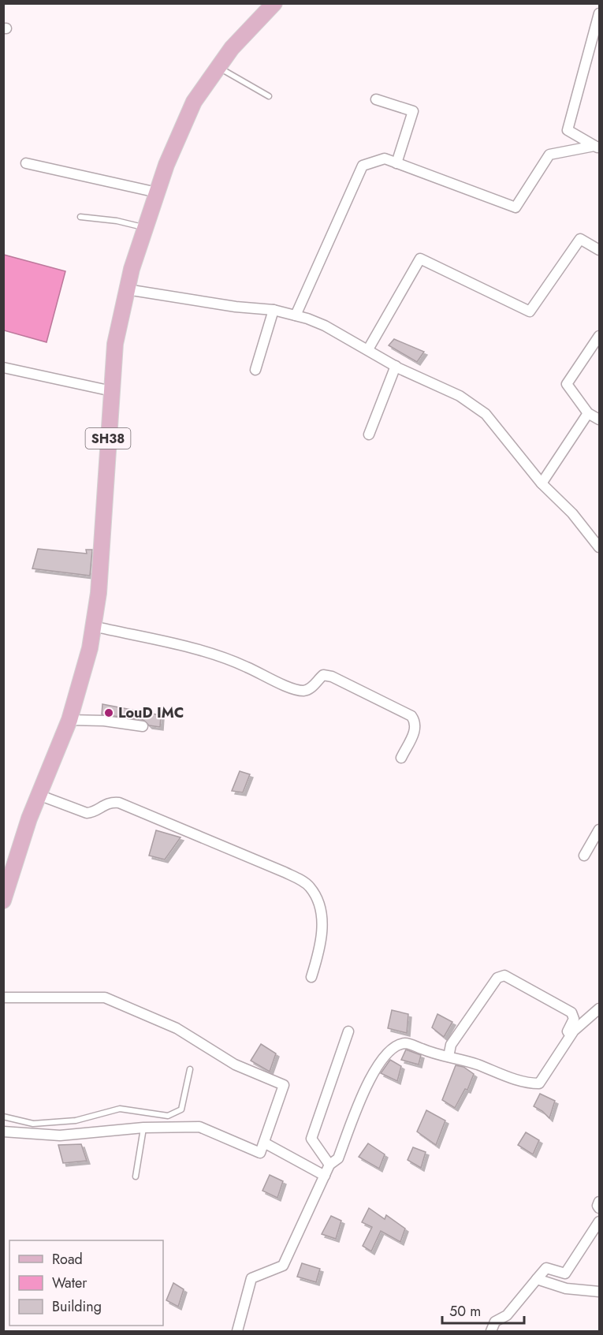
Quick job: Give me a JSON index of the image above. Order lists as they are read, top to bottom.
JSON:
{
  "streets": {
    "main road": ["SH38"]
  },
  "places": ["LouD IMC"],
  "legend": ["Road", "Water", "Building"],
  "scale_bar": "50 m"
}
